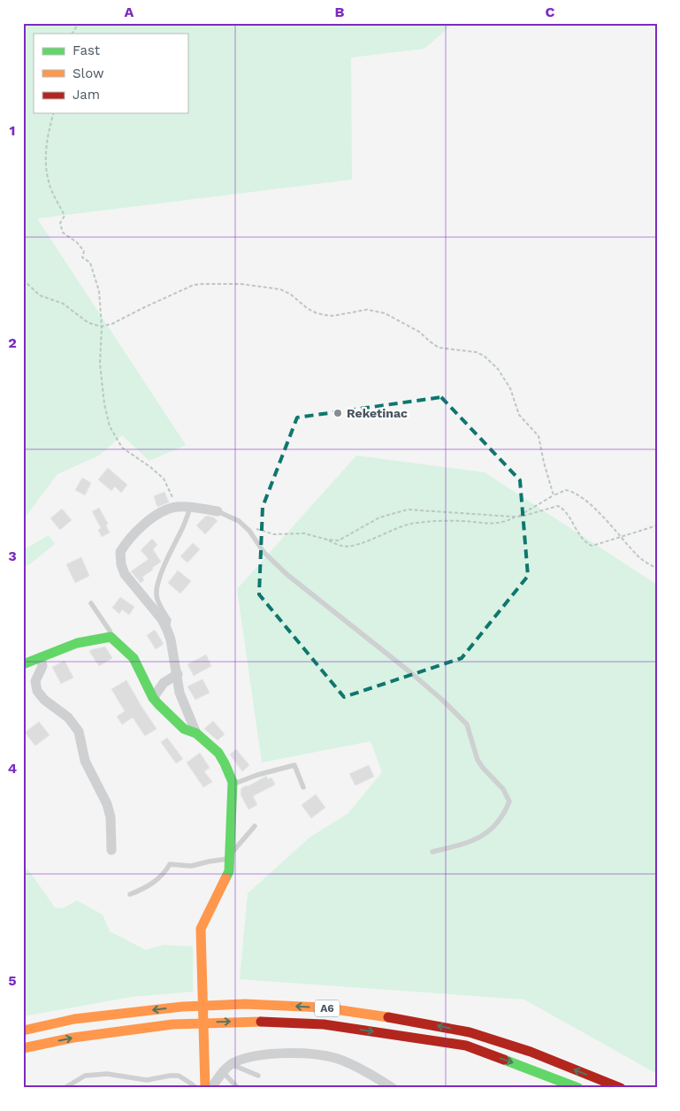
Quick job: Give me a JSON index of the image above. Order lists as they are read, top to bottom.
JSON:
{
  "streets": {
    "main road": ["A6"]
  },
  "places": ["Reketinac"],
  "legend": ["Fast", "Slow", "Jam"],
  "grid": {
    "columns": ["A", "B", "C"],
    "rows": [
      "1",
      "2",
      "3",
      "4",
      "5"
    ]
  }
}
